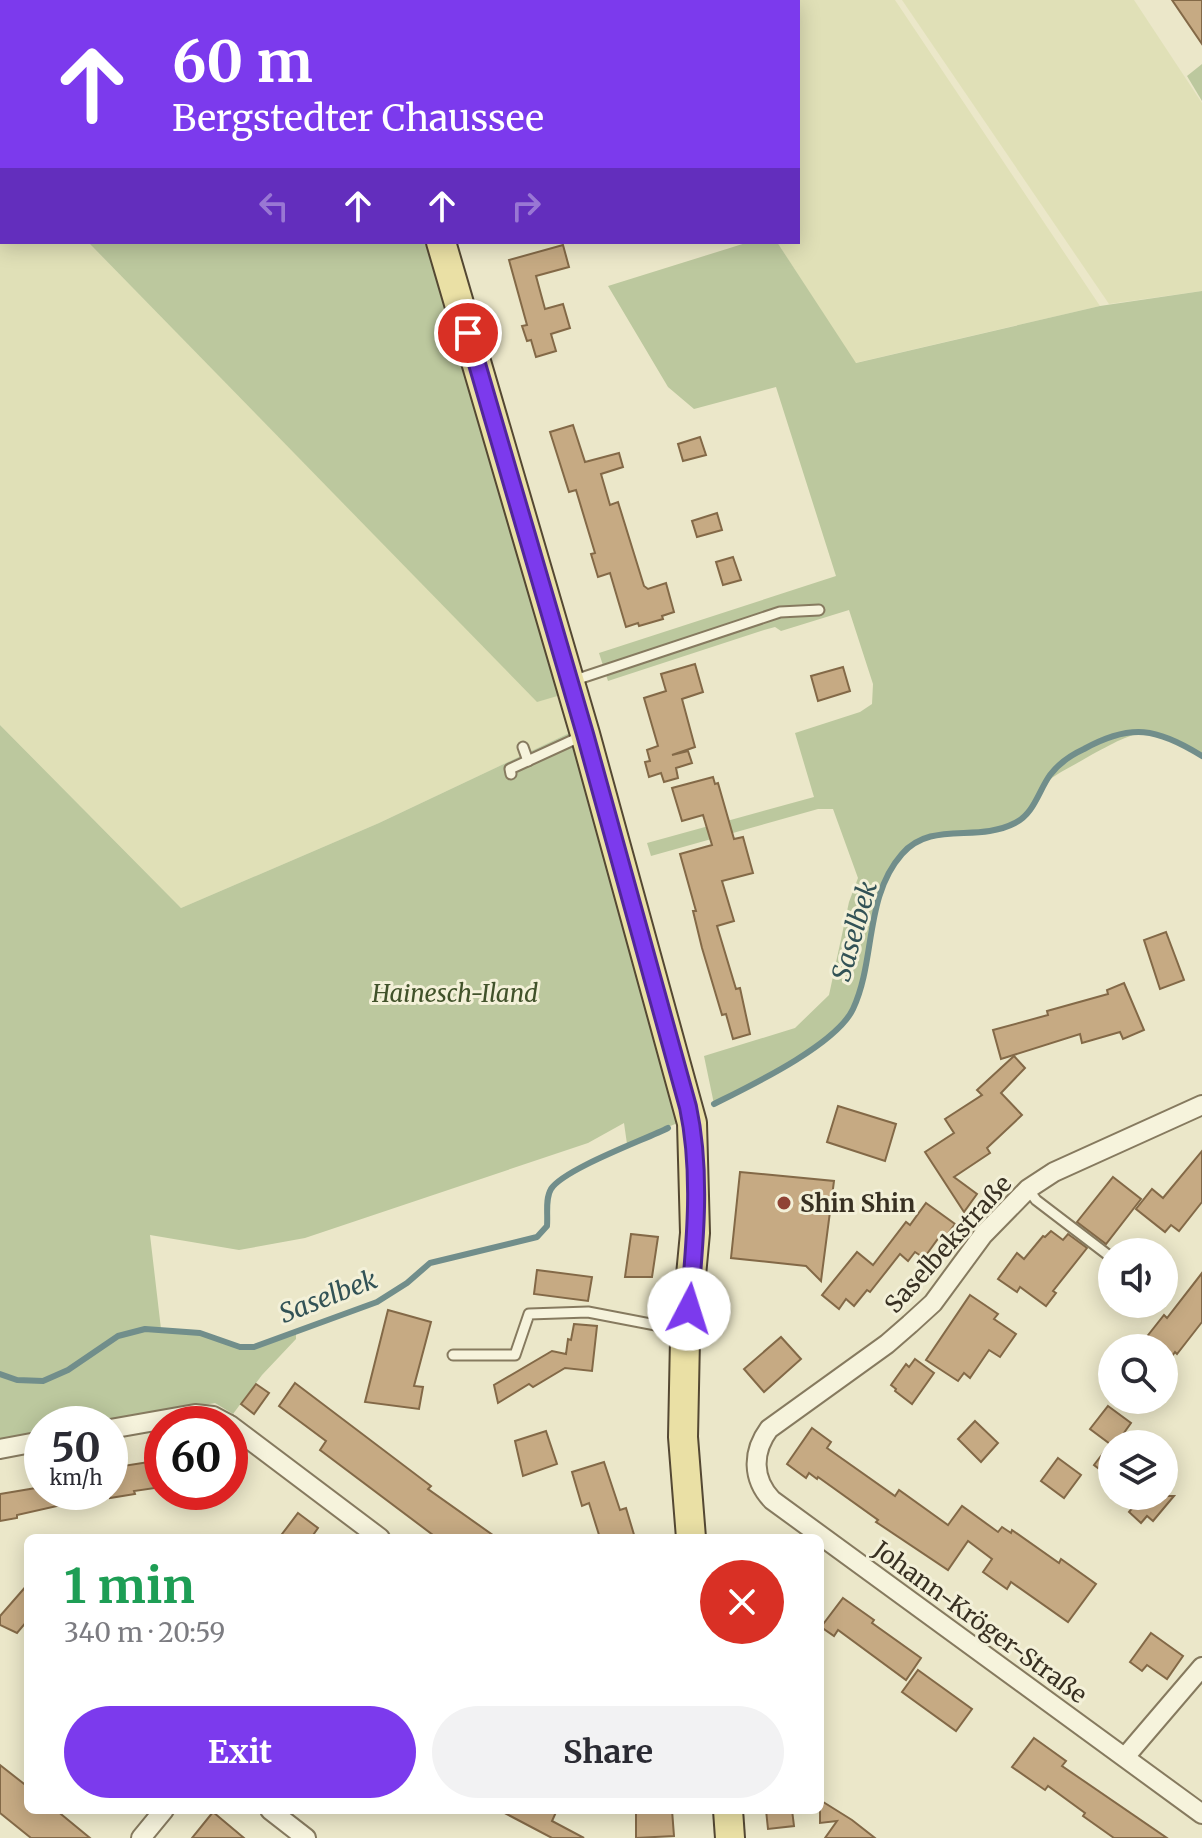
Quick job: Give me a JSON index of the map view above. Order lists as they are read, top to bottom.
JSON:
{
  "streets": {
    "street": ["Saselbekstraße", "Johann-Kröger-Straße"]
  },
  "crossings": [
    ["Saselbekstraße", "Johann-Kröger-Straße"]
  ],
  "water": ["Saselbek"],
  "parks": ["Hainesch-Iland"],
  "places": ["Shin Shin"],
  "page": {
    "turn": ["60 m", "Bergstedter Chaussee"],
    "speed": "50 km/h",
    "limit": "60",
    "heading": ["1 min", "340 m · 20:59"],
    "buttons": ["Exit", "Share"]
  }
}
